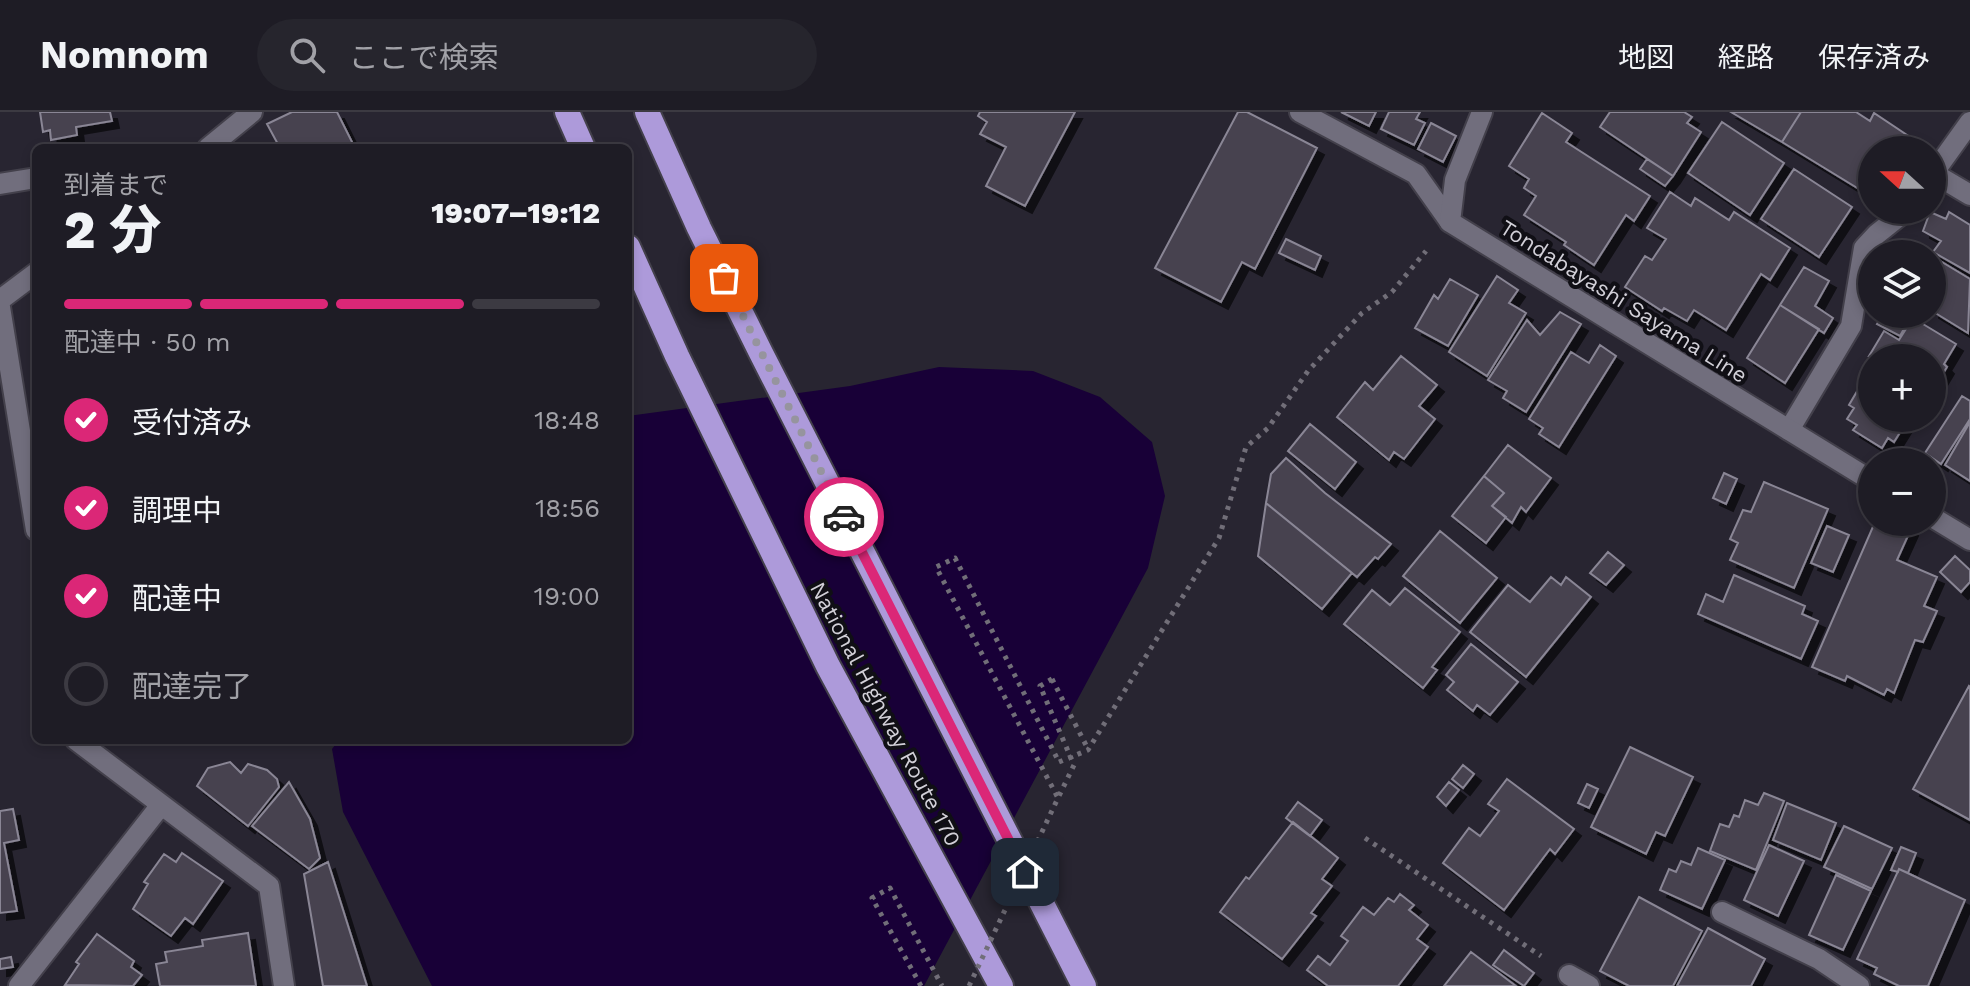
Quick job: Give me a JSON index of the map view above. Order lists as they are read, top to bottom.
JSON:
{
  "streets": {
    "highway": ["National Highway Route 170"],
    "street": ["Tondabayashi Sayama Line"]
  },
  "north": "left",
  "page": {
    "header": "Nomnom",
    "search": "ここで検索",
    "nav": ["地図", "経路", "保存済み"],
    "map_buttons": ["+", "−"],
    "heading": ["2 分", "到着まで", "19:07–19:12"],
    "bar": "配達中 · 50 m",
    "list": [
      ["受付済み", "18:48"],
      ["調理中", "18:56"],
      ["配達中", "19:00"],
      "配達完了"
    ]
  }
}
